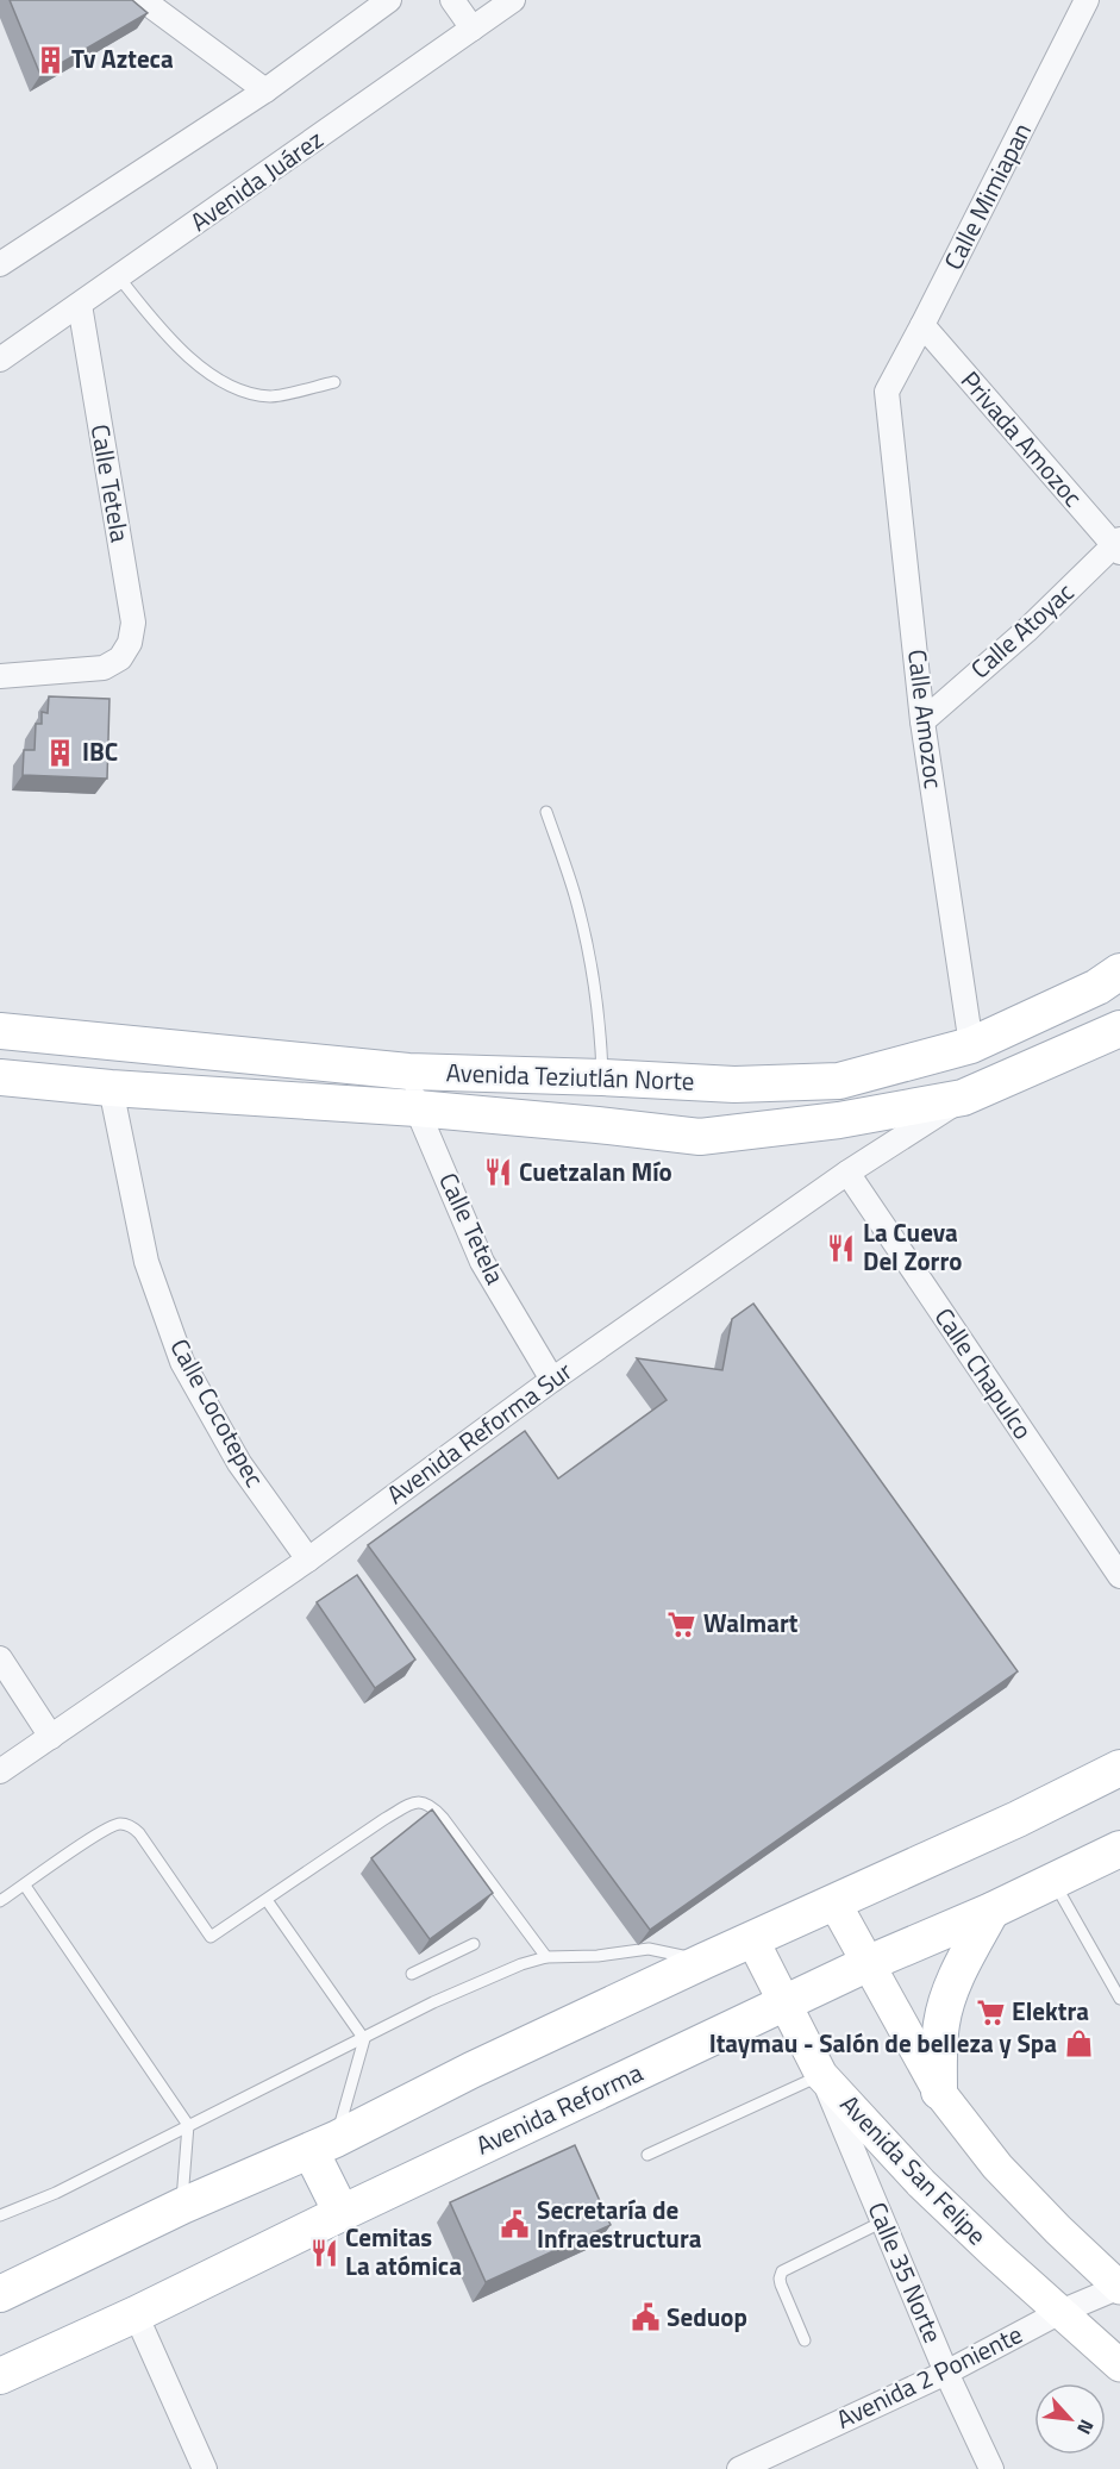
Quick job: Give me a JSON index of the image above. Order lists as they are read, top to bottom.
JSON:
{
  "streets": {
    "main road": ["Avenida Teziutlán Norte", "Avenida Reforma", "Avenida San Felipe"],
    "street": [
      "Avenida Juárez",
      "Calle Mimiapan",
      "Privada Amozoc",
      "Calle Tetela",
      "Calle Atoyac",
      "Calle Amozoc",
      "Calle Chapulco",
      "Calle Cocotepec",
      "Avenida Reforma Sur",
      "Calle 35 Norte",
      "Avenida 2 Poniente"
    ]
  },
  "crossings": [
    ["Avenida Juárez", "Calle Tetela"],
    ["Calle Mimiapan", "Privada Amozoc"],
    ["Calle Mimiapan", "Calle Amozoc"],
    ["Privada Amozoc", "Calle Atoyac"],
    ["Calle Tetela", "Avenida Teziutlán Norte"],
    ["Calle Tetela", "Avenida Reforma Sur"],
    ["Calle Atoyac", "Calle Amozoc"],
    ["Calle Amozoc", "Avenida Teziutlán Norte"],
    ["Avenida Teziutlán Norte", "Calle Cocotepec"],
    ["Avenida Teziutlán Norte", "Avenida Reforma Sur"],
    ["Calle Chapulco", "Avenida Reforma Sur"],
    ["Calle Cocotepec", "Avenida Reforma Sur"],
    ["Avenida Reforma", "Avenida San Felipe"],
    ["Avenida San Felipe", "Calle 35 Norte"],
    ["Avenida San Felipe", "Avenida 2 Poniente"],
    ["Calle 35 Norte", "Avenida 2 Poniente"]
  ],
  "places": {
    "building": ["Tv Azteca", "IBC"],
    "restaurant": ["Cuetzalan Mío", "La Cueva Del Zorro", "Cemitas La atómica"],
    "supermarket": ["Walmart", "Elektra"],
    "shop": ["Itaymau - Salón de belleza y Spa"],
    "public building": ["Secretaría de Infraestructura", "Seduop"]
  },
  "north": "bottom right"
}
